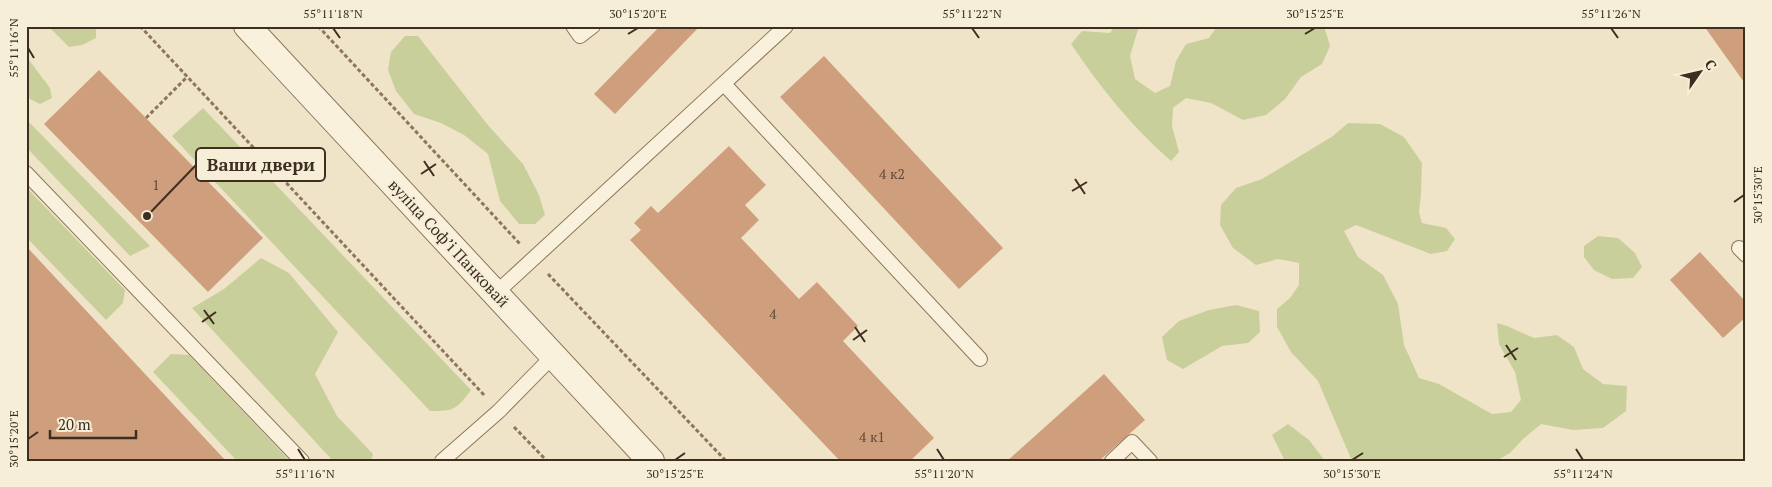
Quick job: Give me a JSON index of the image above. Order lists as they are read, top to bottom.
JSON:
{
  "streets": {
    "street": ["вуліца Софʼі Панковай"]
  },
  "places": ["Ваши двери"],
  "house_numbers": [
    "4 к2",
    "1",
    "4",
    "4 к1"
  ],
  "scale_bar": "20 m",
  "north": "top right",
  "coordinates": [
    "55°11'18\"N",
    "30°15'20\"E",
    "55°11'22\"N",
    "30°15'25\"E",
    "55°11'26\"N",
    "55°11'16\"N",
    "30°15'30\"E",
    "55°11'20\"N",
    "55°11'24\"N"
  ]
}
